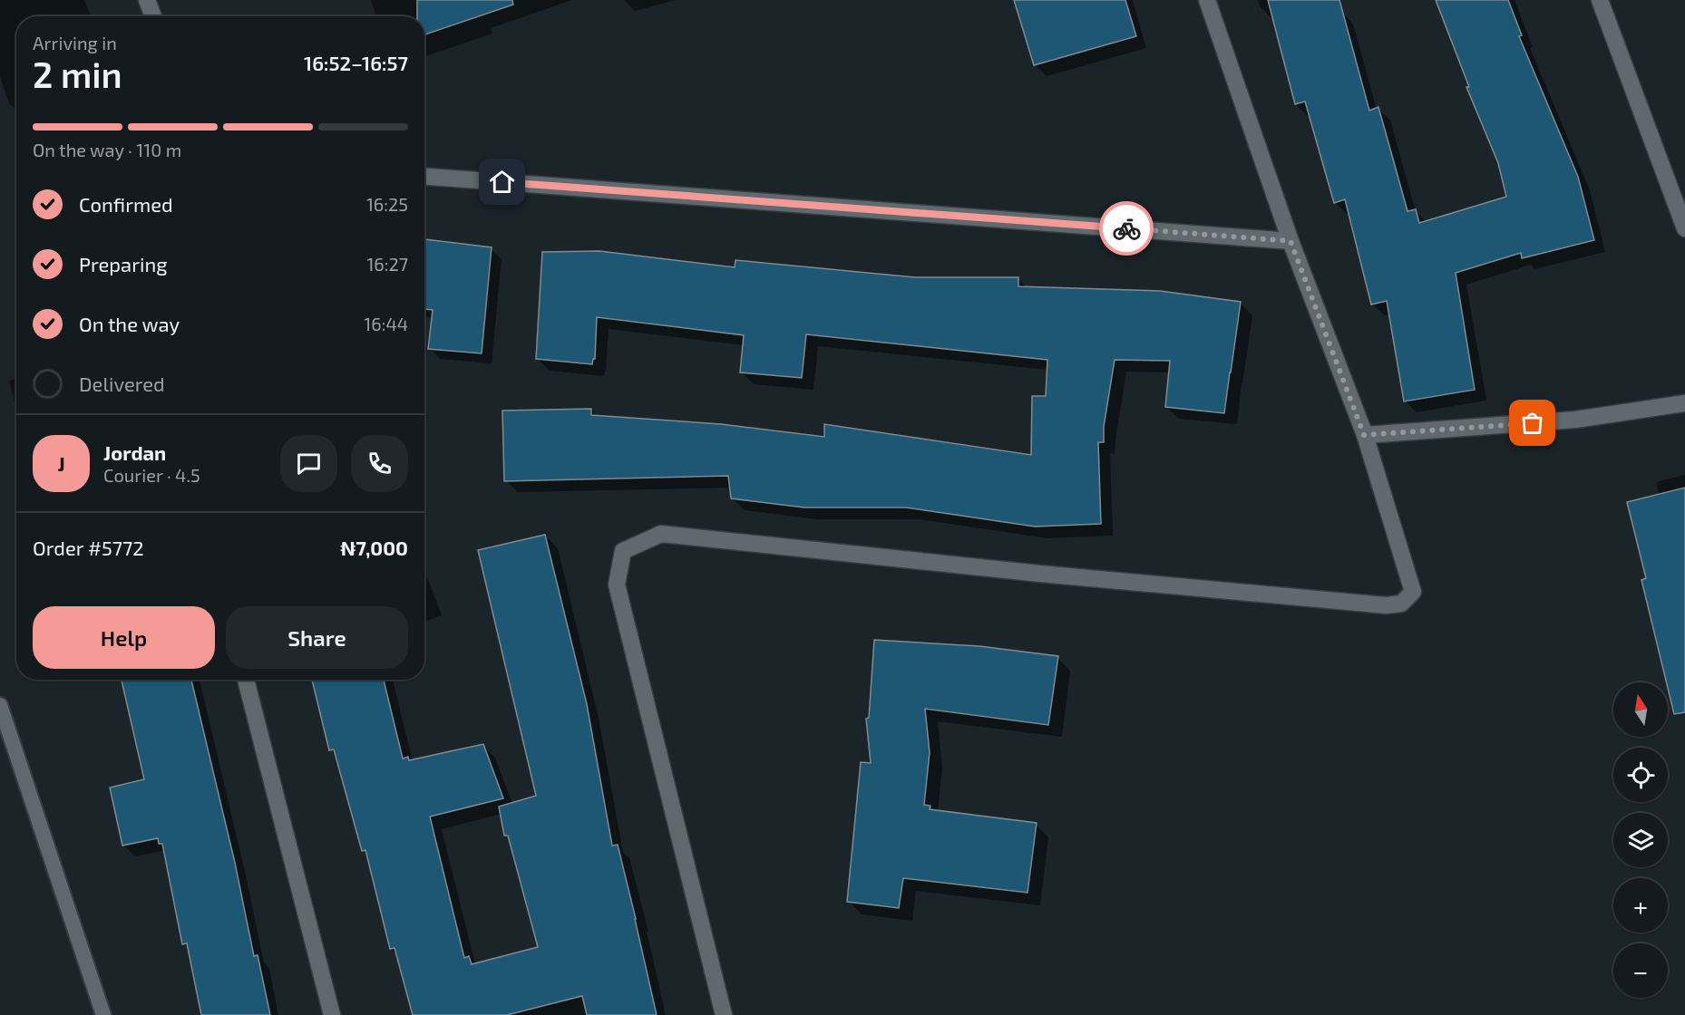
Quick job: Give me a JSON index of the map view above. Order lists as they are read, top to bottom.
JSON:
{
  "north": "top",
  "page": {
    "heading": ["2 min", "Arriving in", "16:52–16:57"],
    "panel": [
      "Jordan",
      "Courier · 4.5",
      "Order #5772",
      "₦7,000"
    ],
    "bar": "On the way · 110 m",
    "list": [
      ["Confirmed", "16:25"],
      ["Preparing", "16:27"],
      ["On the way", "16:44"],
      "Delivered"
    ],
    "round": "J",
    "buttons": ["Help", "Share"],
    "map_buttons": ["+", "−"]
  }
}
